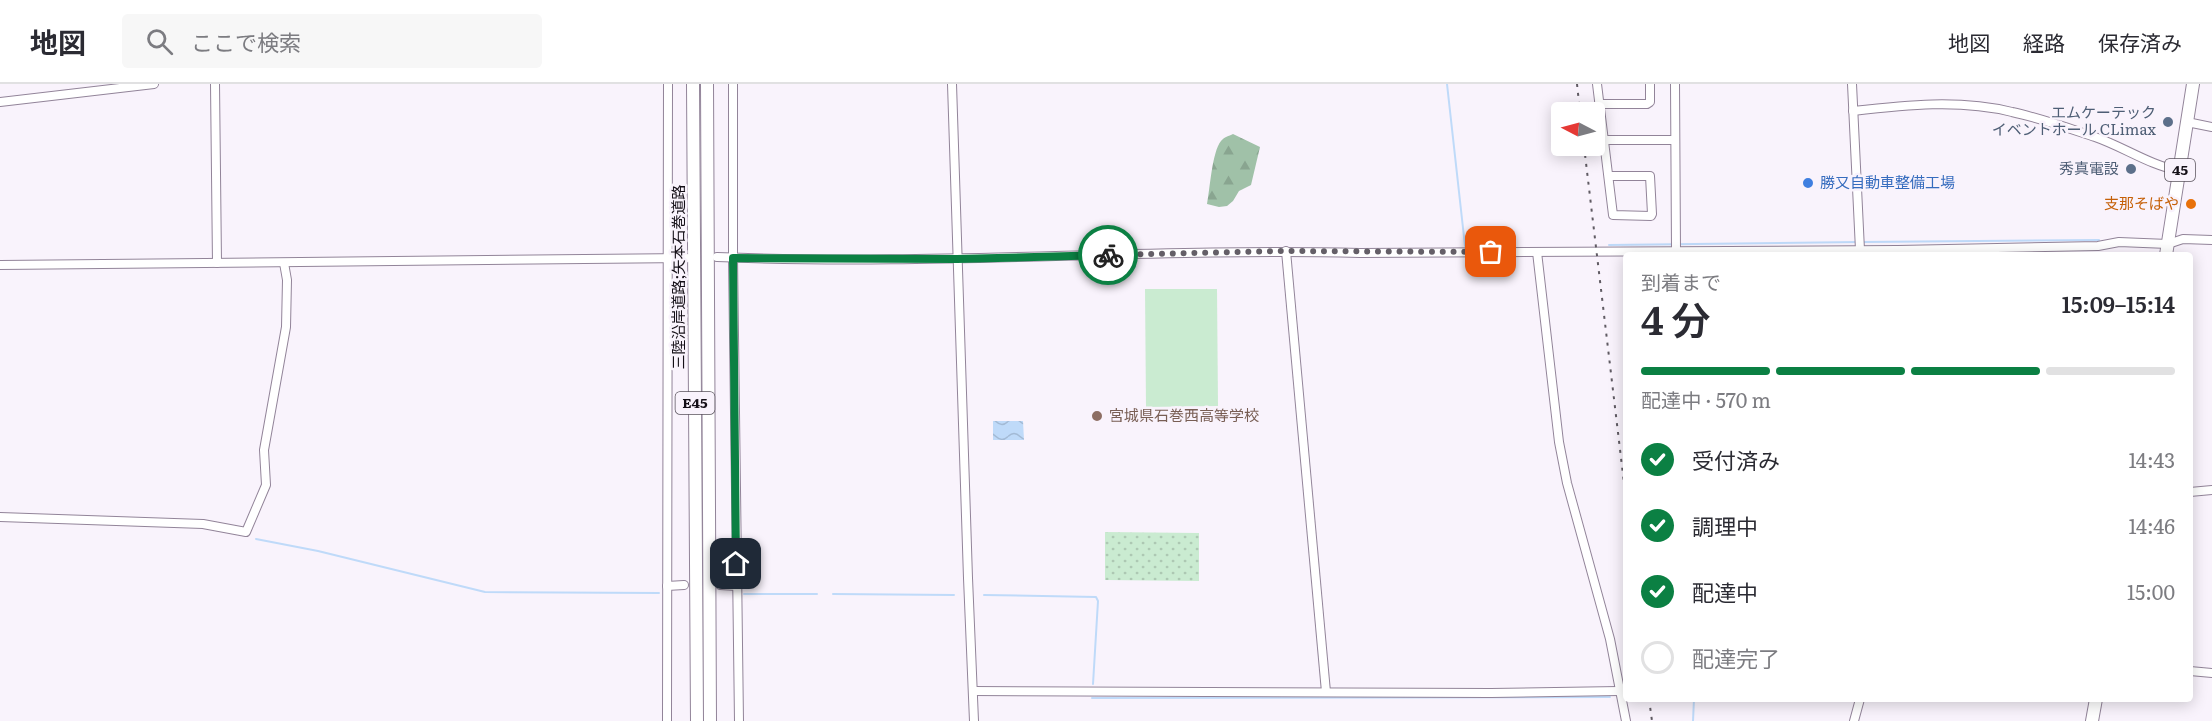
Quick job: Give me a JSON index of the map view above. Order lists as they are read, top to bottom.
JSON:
{
  "streets": {
    "highway": ["45", "三陸沿岸道路;矢本石巻道路", "E45"]
  },
  "places": [
    "エムケーテック イベントホール CLimax",
    "秀真電設",
    "勝又自動車整備工場",
    "支那そばや",
    "宮城県石巻西高等学校"
  ],
  "north": "left",
  "page": {
    "header": "地図",
    "search": "ここで検索",
    "nav": ["地図", "経路", "保存済み"],
    "heading": ["4 分", "到着まで", "15:09–15:14"],
    "bar": "配達中 · 570 m",
    "list": [
      ["受付済み", "14:43"],
      ["調理中", "14:46"],
      ["配達中", "15:00"],
      "配達完了"
    ]
  }
}
